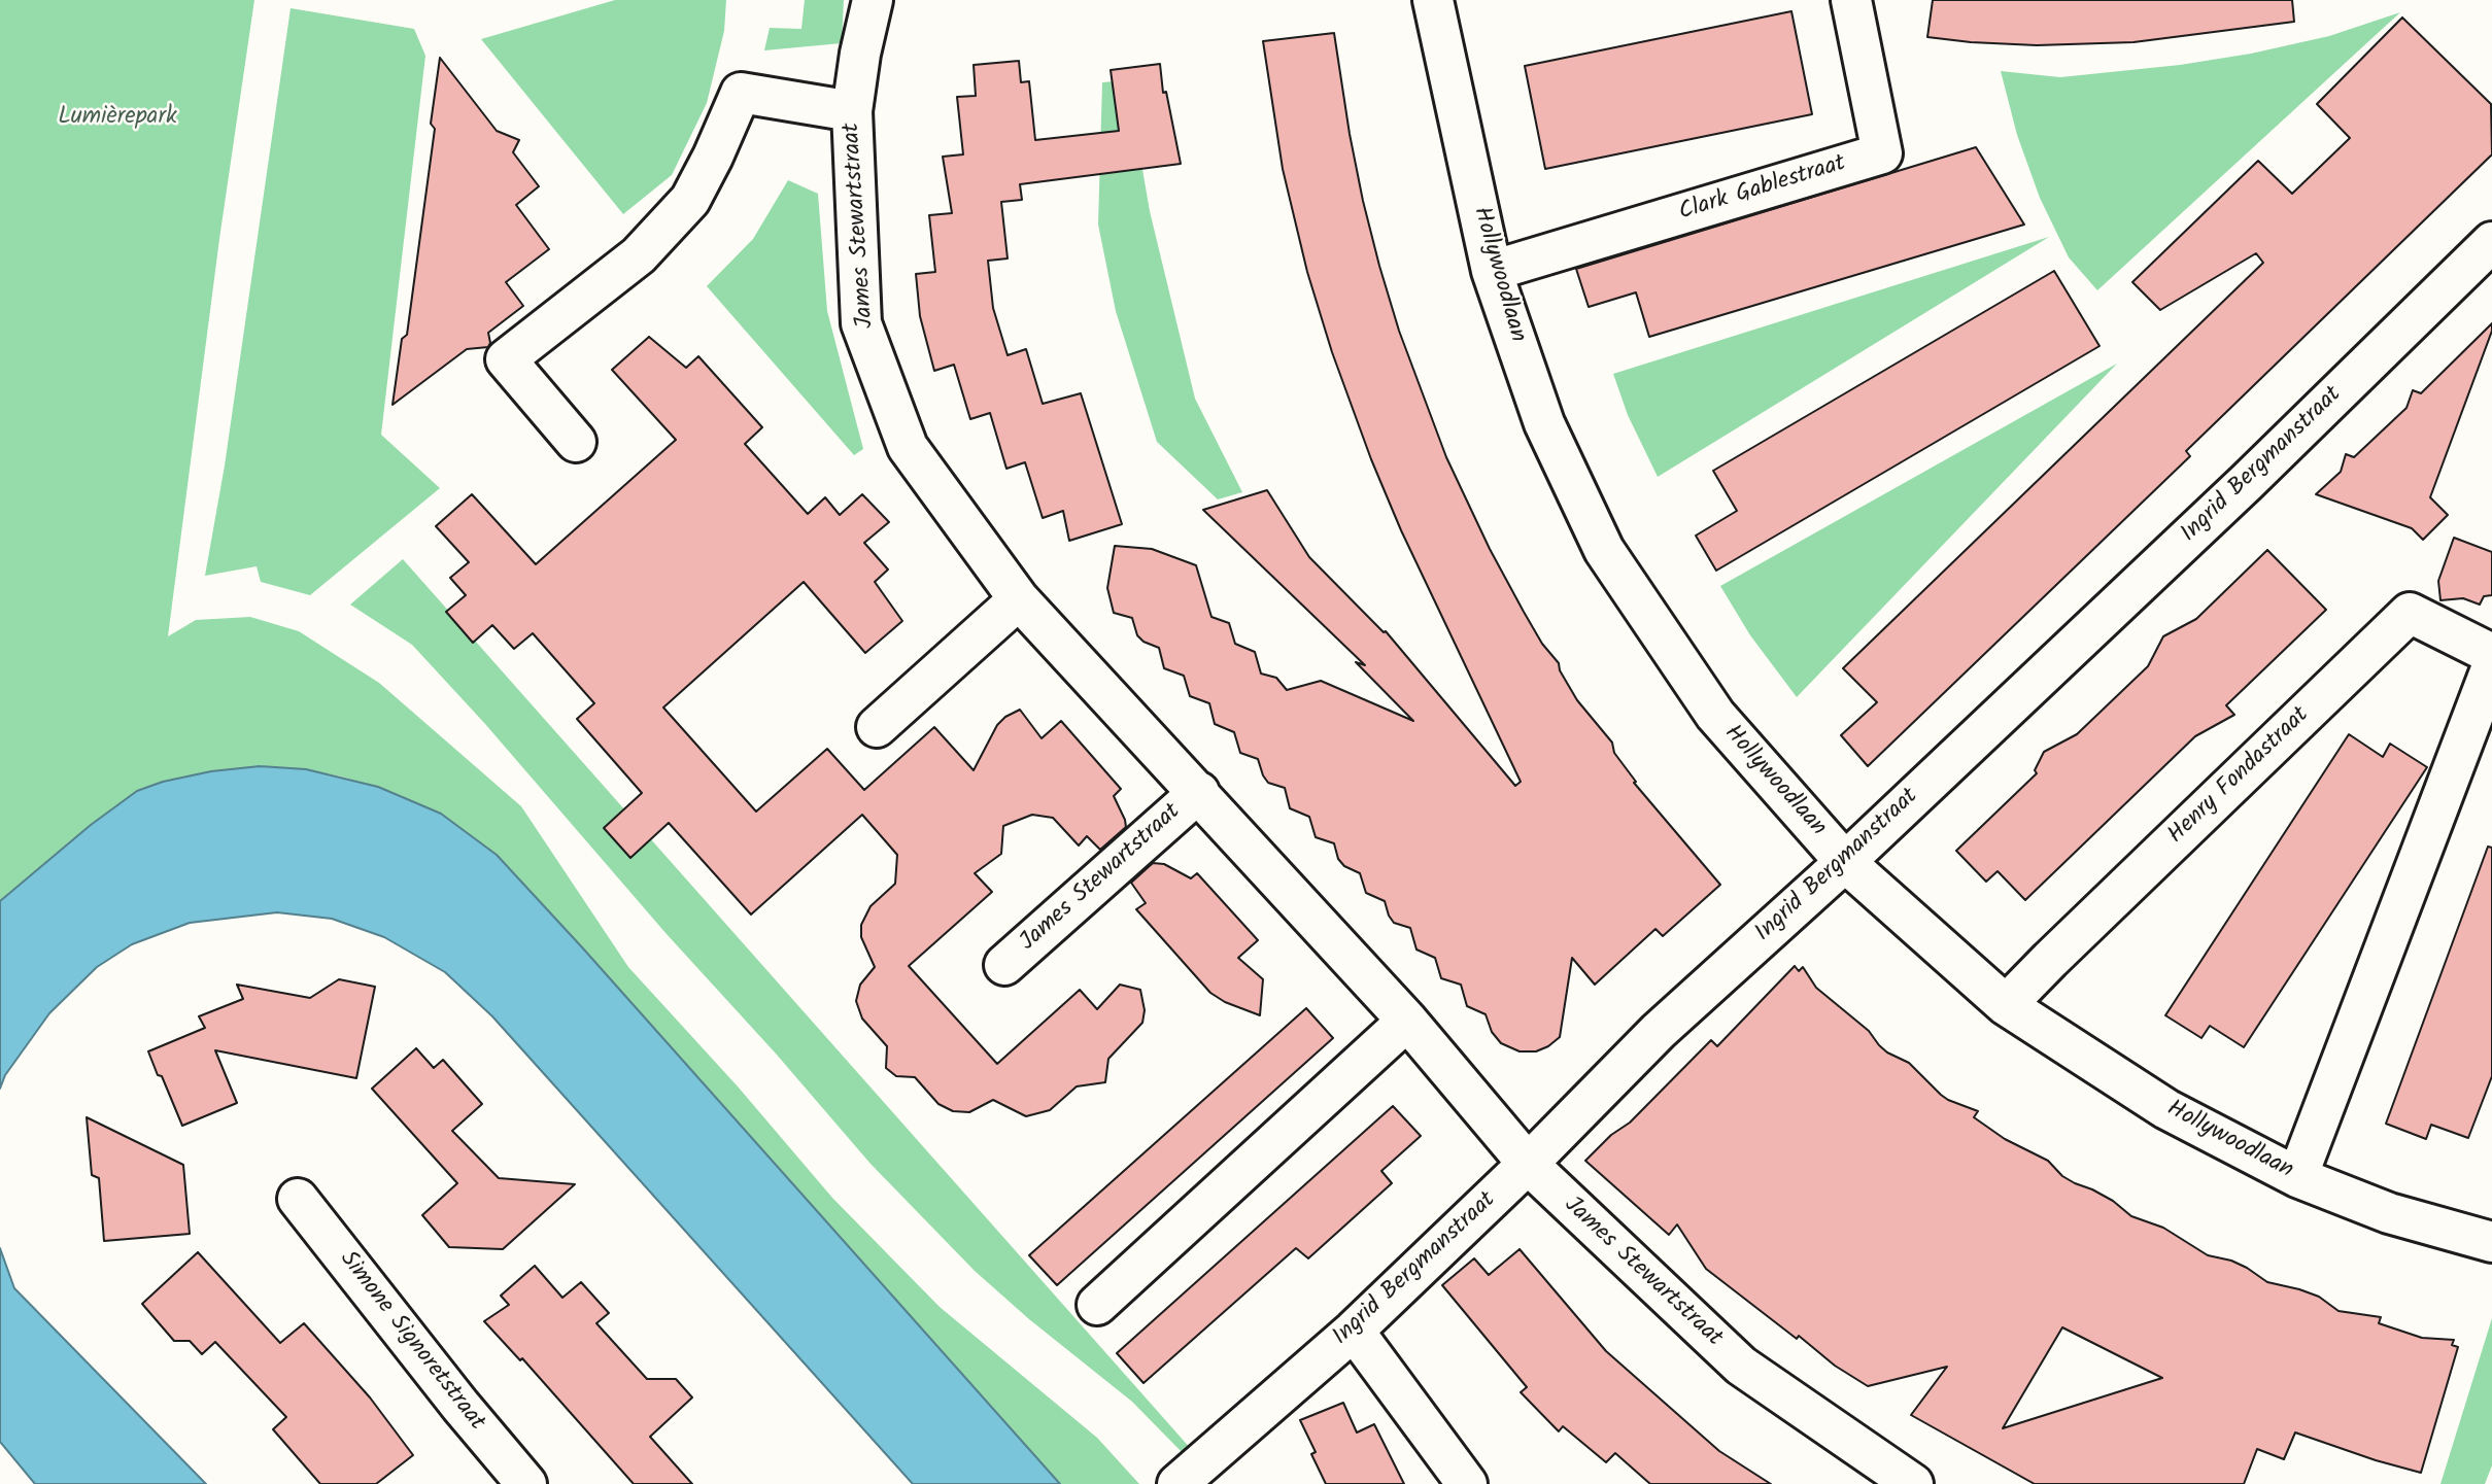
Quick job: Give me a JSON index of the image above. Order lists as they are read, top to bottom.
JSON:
{
  "streets": {
    "street": [
      "Clark Gablestraat",
      "James Stewartstraat",
      "Hollywoodlaan",
      "Ingrid Bergmanstraat",
      "Henry Fondastraat",
      "Simone Signoretstraat"
    ]
  },
  "crossings": [
    ["Clark Gablestraat", "Hollywoodlaan"],
    ["James Stewartstraat", "Ingrid Bergmanstraat"],
    ["Hollywoodlaan", "Ingrid Bergmanstraat"],
    ["Hollywoodlaan", "Henry Fondastraat"]
  ],
  "parks": ["Lumièrepark"]
}
